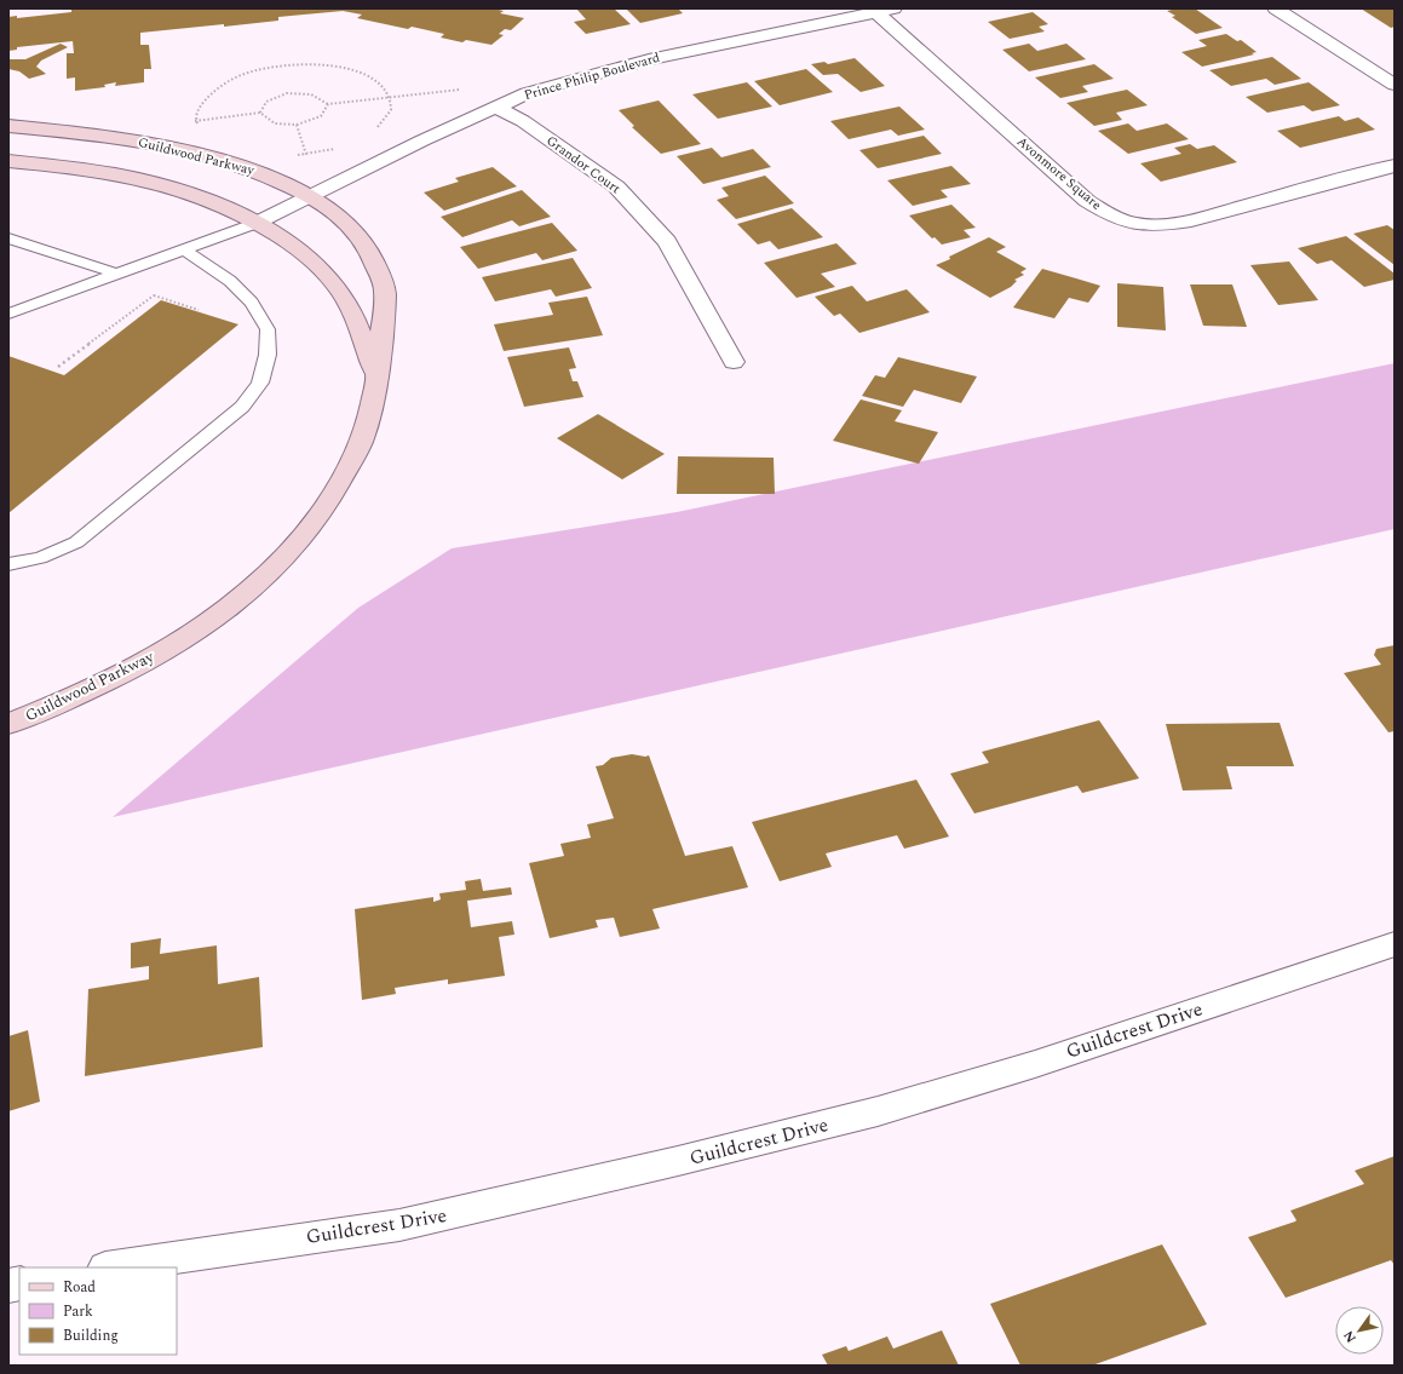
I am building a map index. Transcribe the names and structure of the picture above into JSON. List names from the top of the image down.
{
  "streets": {
    "street": [
      "Prince Philip Boulevard",
      "Guildwood Parkway",
      "Grandor Court",
      "Avonmore Square",
      "Guildcrest Drive"
    ]
  },
  "crossings": [
    ["Prince Philip Boulevard", "Guildwood Parkway"],
    ["Prince Philip Boulevard", "Grandor Court"],
    ["Prince Philip Boulevard", "Avonmore Square"]
  ],
  "legend": ["Road", "Park", "Building"],
  "north": "bottom left"
}
